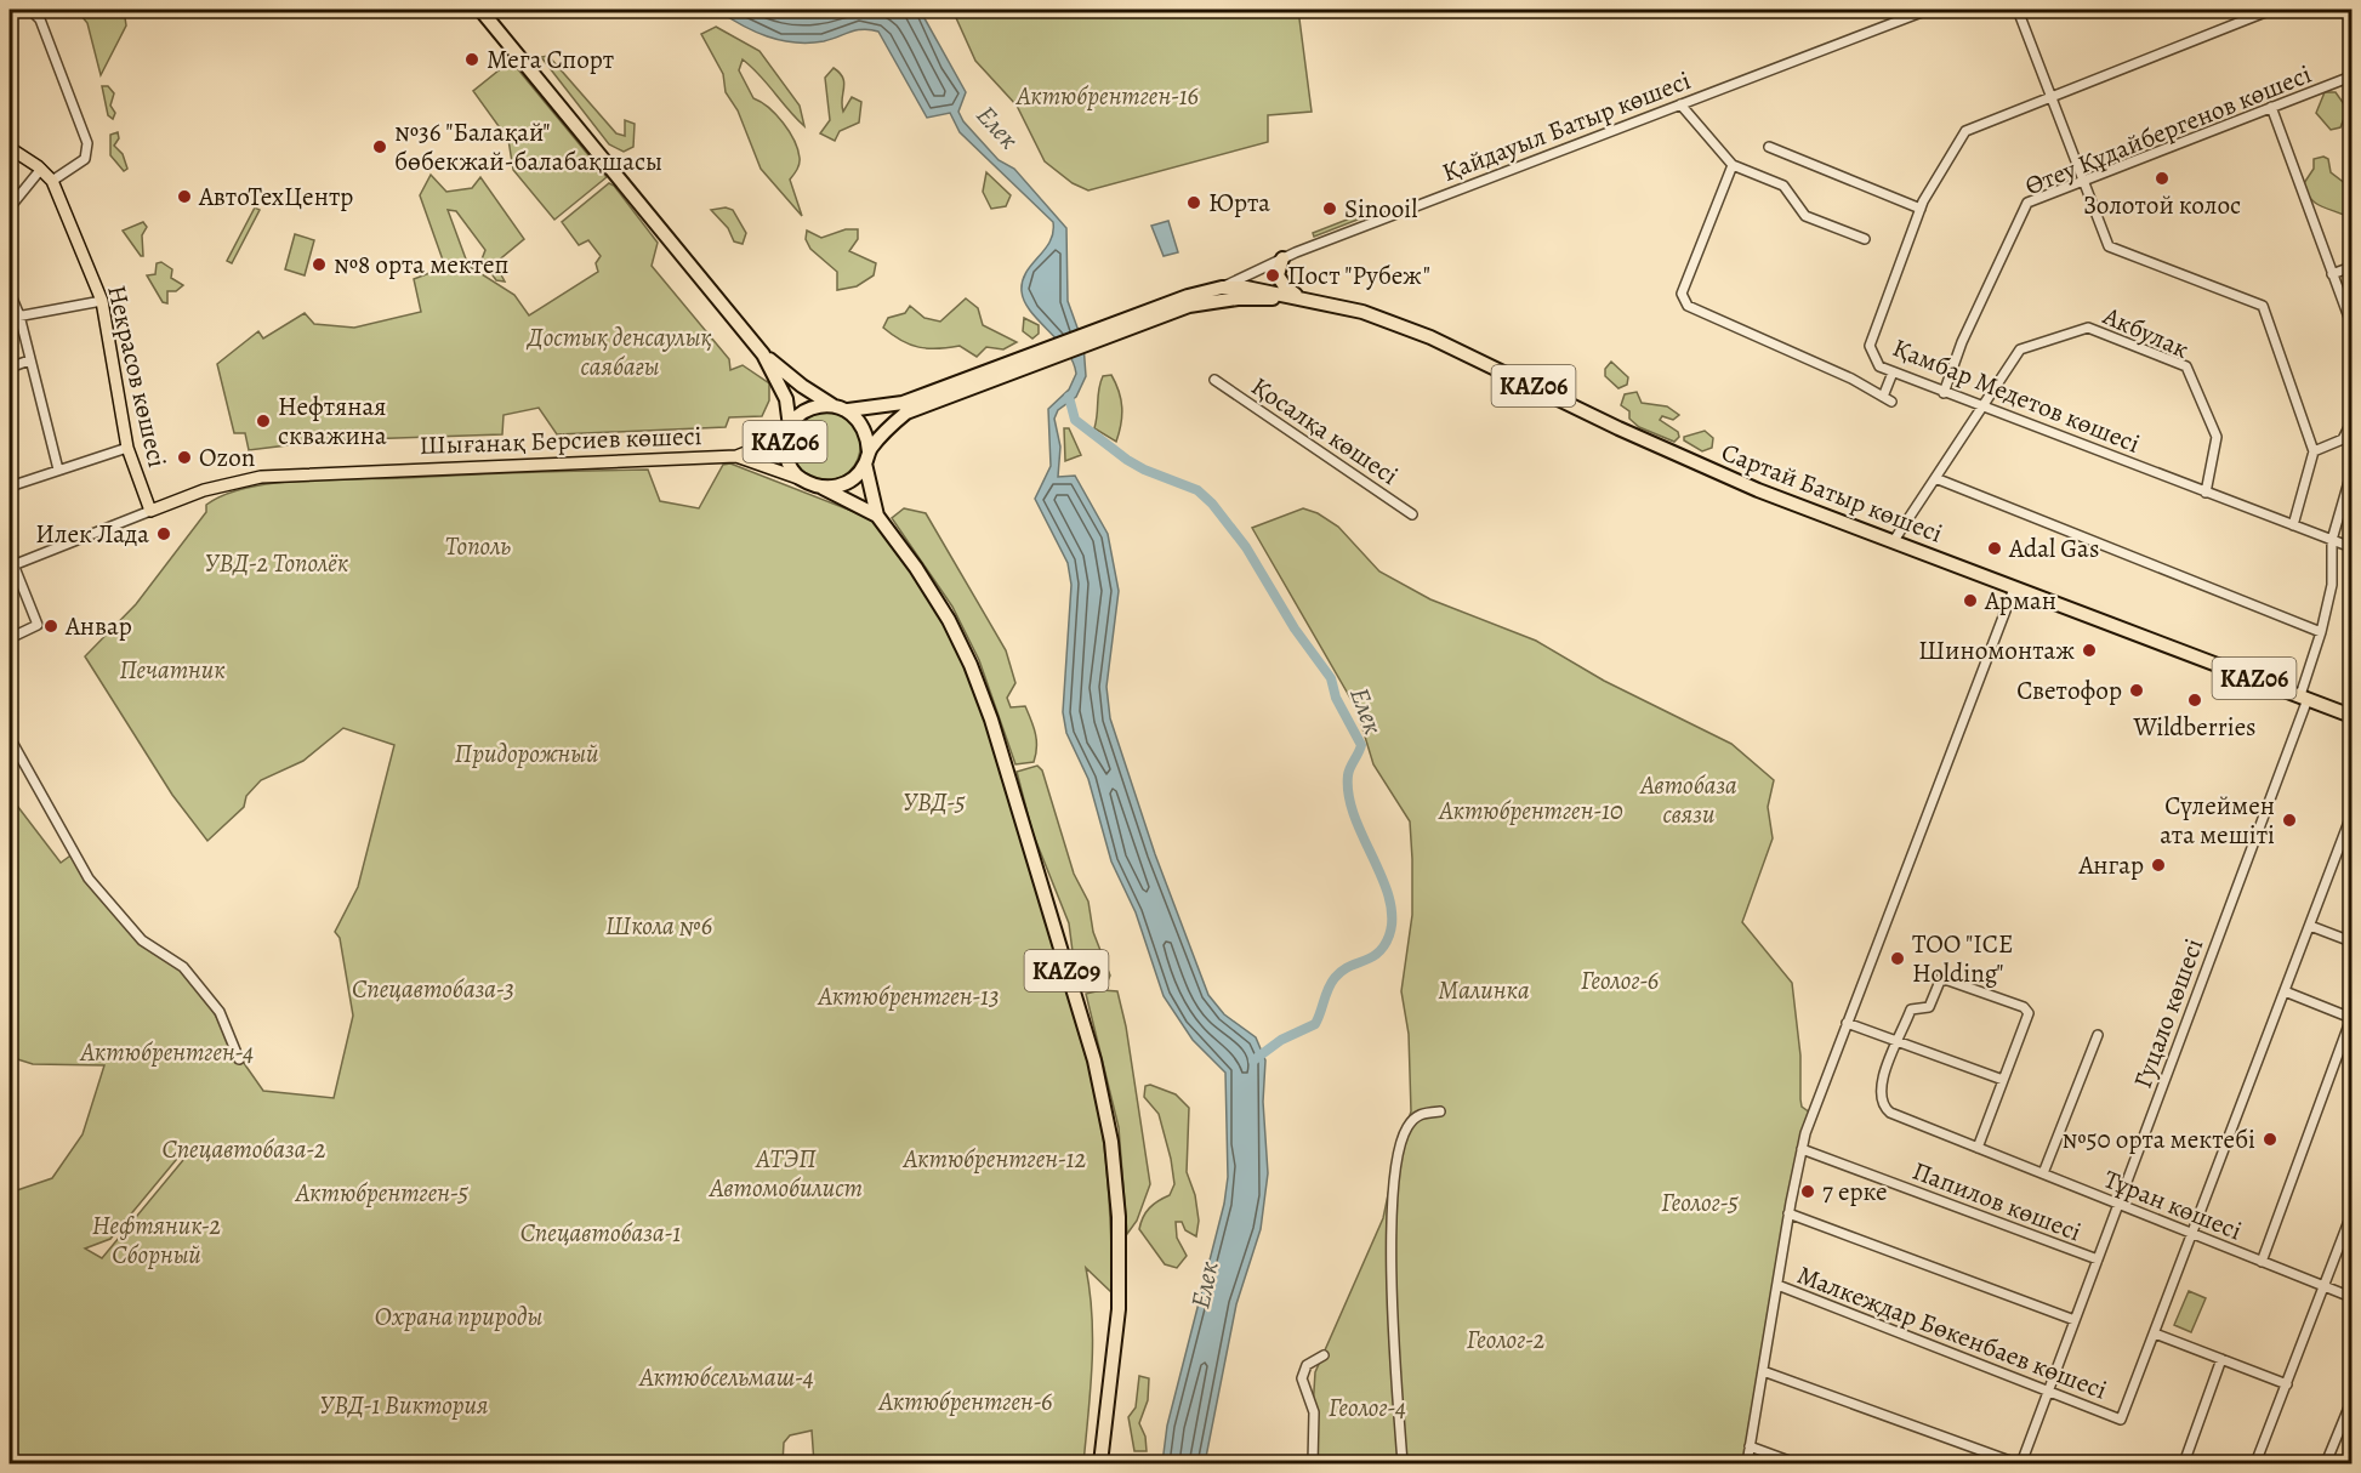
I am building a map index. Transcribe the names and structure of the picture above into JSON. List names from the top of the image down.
{
  "streets": {
    "highway": ["KАZ06", "Сартай Батыр көшесі", "KAZ09"],
    "main road": ["Некрасов көшесі", "Шығанақ Берсиев көшесі"],
    "street": [
      "Қайдауыл Батыр көшесі",
      "Өтеу Құдайбергенов көшесі",
      "Акбулак",
      "Қамбар Медетов көшесі",
      "Қосалқа көшесі",
      "Гуцало көшесі",
      "Папилов көшесі",
      "Тұран көшесі",
      "Малкеждар Бөкенбаев көшесі"
    ]
  },
  "crossings": [
    ["Қайдауыл Батыр көшесі", "KАZ06"],
    ["Өтеу Құдайбергенов көшесі", "Қамбар Медетов көшесі"],
    ["Акбулак", "Қамбар Медетов көшесі"],
    ["Акбулак", "Сартай Батыр көшесі"],
    ["Некрасов көшесі", "Шығанақ Берсиев көшесі"],
    ["KАZ06", "Сартай Батыр көшесі"],
    ["KАZ06", "KAZ09"],
    ["Қамбар Медетов көшесі", "Гуцало көшесі"],
    ["Сартай Батыр көшесі", "Гуцало көшесі"],
    ["Гуцало көшесі", "Папилов көшесі"],
    ["Гуцало көшесі", "Тұран көшесі"],
    ["Гуцало көшесі", "Малкеждар Бөкенбаев көшесі"],
    ["Тұран көшесі", "Малкеждар Бөкенбаев көшесі"]
  ],
  "water": ["Елек"],
  "parks": [
    "Актюбрентген-16",
    "Достық денсаулық саябағы",
    "Тополь",
    "УВД-2 Тополёк",
    "Печатник",
    "Придорожный",
    "Автобаза связи",
    "УВД-5",
    "Актюбрентген-10",
    "Школа №6",
    "Геолог-6",
    "Спецавтобаза-3",
    "Малинка",
    "Актюбрентген-13",
    "Актюбрентген-4",
    "Спецавтобаза-2",
    "АТЭП Автомобилист",
    "Актюбрентген-12",
    "Актюбрентген-5",
    "Геолог-5",
    "Нефтяник-2 Сборный",
    "Спецавтобаза-1",
    "Охрана природы",
    "Геолог-2",
    "Актюбсельмаш-4",
    "Актюбрентген-6",
    "УВД-1 Виктория",
    "Геолог-4"
  ],
  "places": [
    "Мега Спорт",
    "№36 \"Балақай\" бөбекжай-балабақшасы",
    "Золотой колос",
    "АвтоТехЦентр",
    "Юрта",
    "Sinooil",
    "№8 орта мектеп",
    "Пост \"Рубеж\"",
    "Нефтяная скважина",
    "Ozon",
    "Илек Лада",
    "Adal Gas",
    "Арман",
    "Анвар",
    "Шиномонтаж",
    "Светофор",
    "Wildberries",
    "Сүлеймен ата мешіті",
    "Ангар",
    "ТОО \"ICE Holding\"",
    "№50 орта мектебі",
    "7 ерке"
  ]
}
